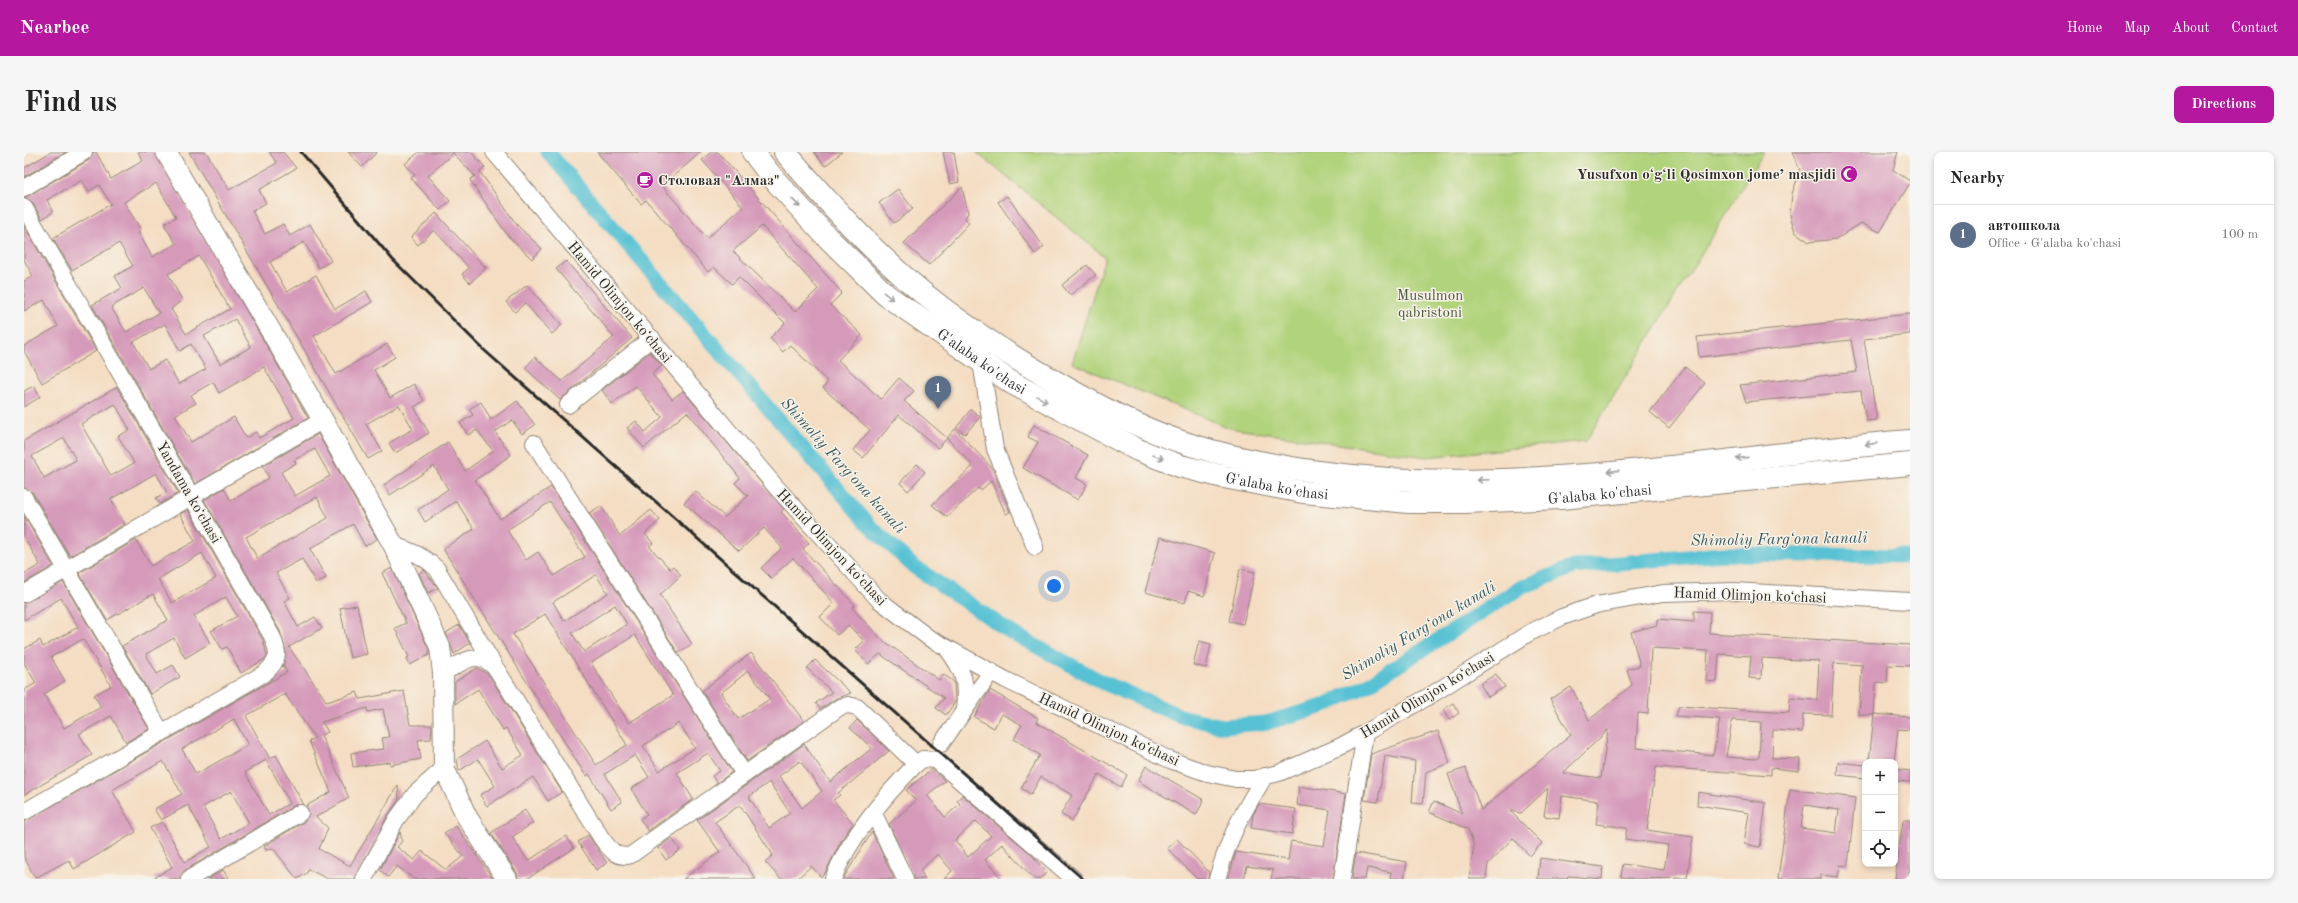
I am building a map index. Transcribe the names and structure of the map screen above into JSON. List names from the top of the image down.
{
  "streets": {
    "main road": ["G'alaba ko'chasi"],
    "street": ["Hamid Olimjon koʻchasi", "Yandama koʻchasi"]
  },
  "water": ["Shimoliy Fargʻona kanali"],
  "parks": ["Musulmon qabristoni"],
  "places": {
    "mosque": ["Yusufxon oʻgʻli Qosimxon jome’ masjidi"],
    "cafe": ["Столовая \"Алмаз\""]
  },
  "page": {
    "header": "Nearbee",
    "nav": [
      "Home",
      "Map",
      "About",
      "Contact"
    ],
    "buttons": "Directions",
    "title": "Find us",
    "heading": "Nearby",
    "list": [
      {
        "mark": "1",
        "name": "автошкола",
        "note": "Office · G'alaba ko'chasi",
        "value": "100 m"
      }
    ],
    "pins": "1",
    "map_buttons": ["+", "−"]
  }
}
